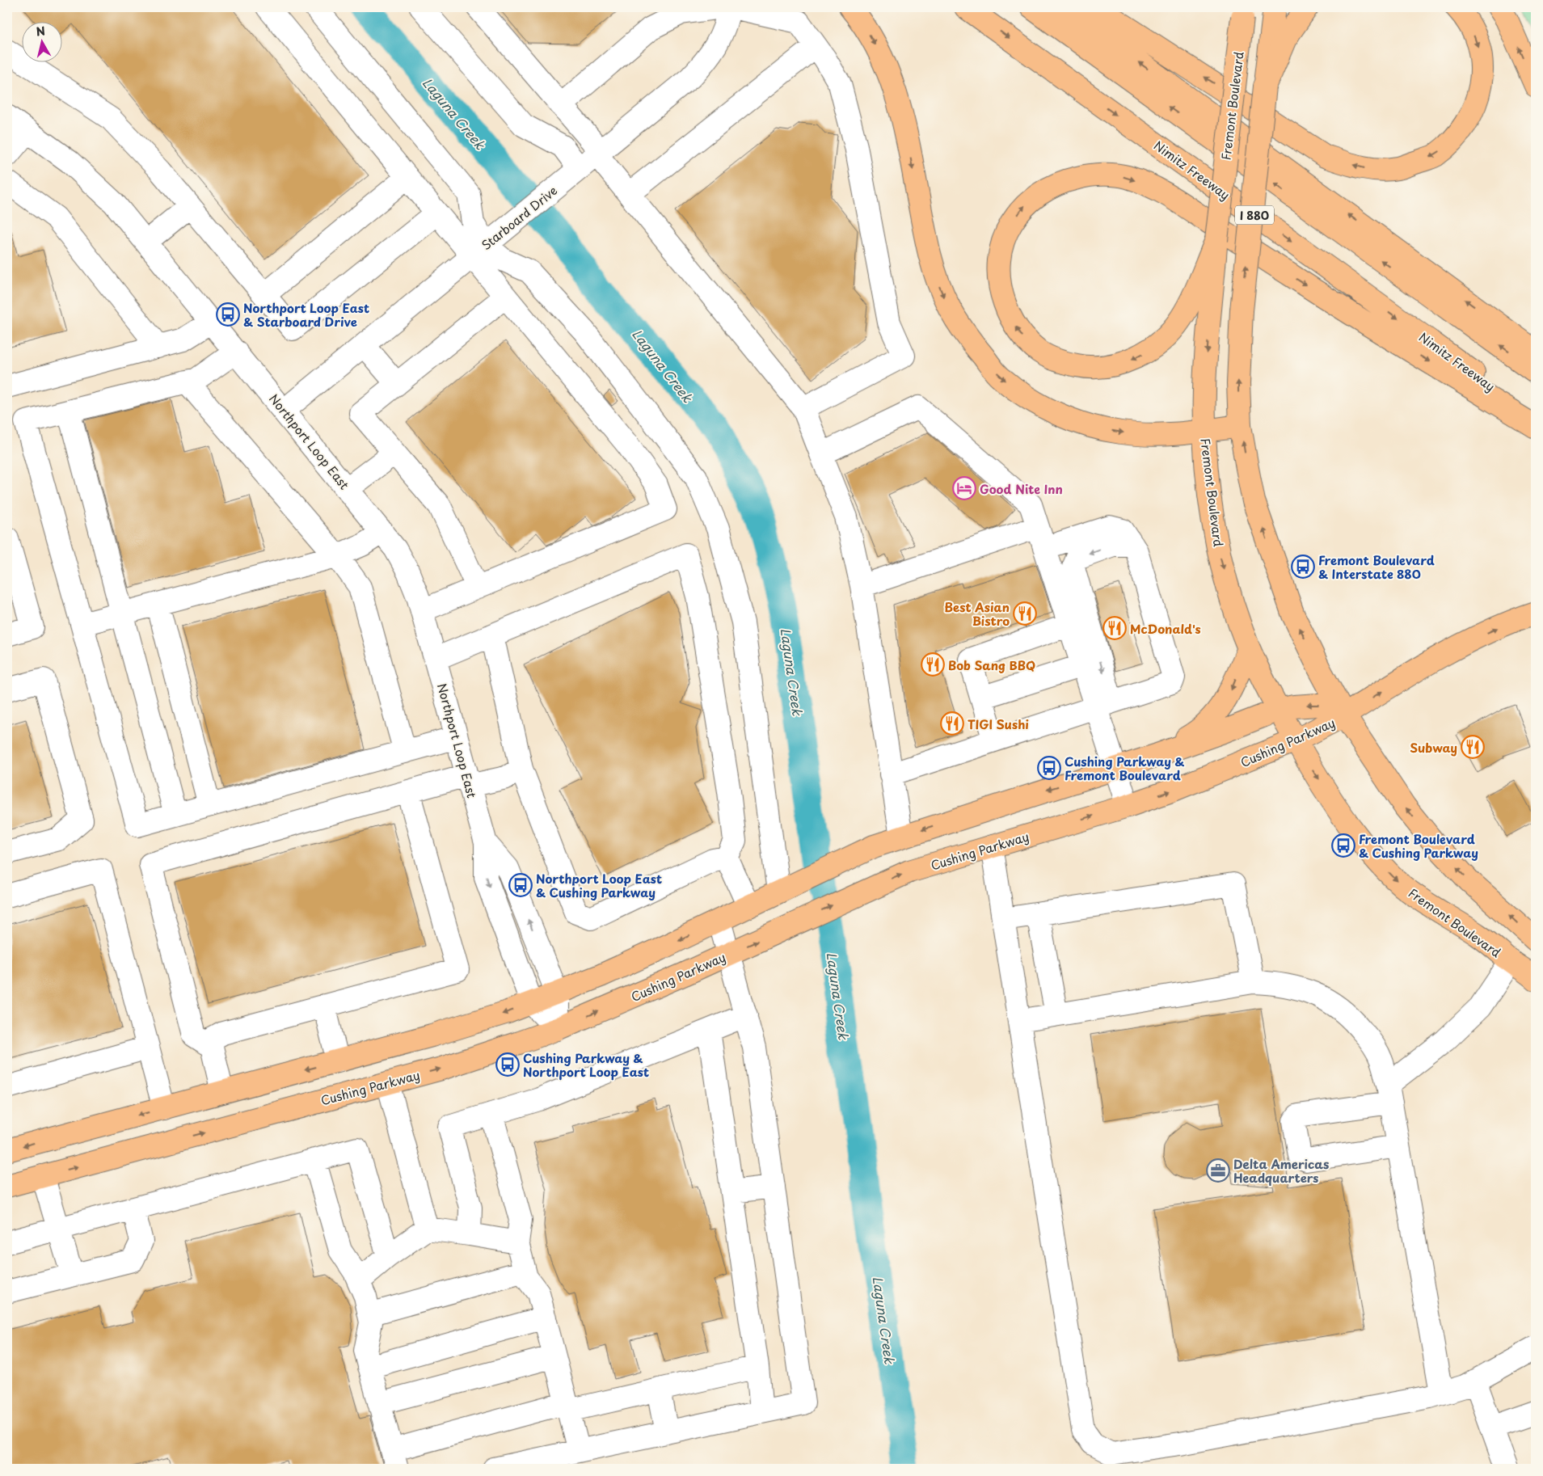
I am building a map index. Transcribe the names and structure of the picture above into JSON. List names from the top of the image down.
{
  "streets": {
    "main road": [
      "Fremont Boulevard",
      "Nimitz Freeway",
      "I 880",
      "Cushing Parkway"
    ],
    "street": ["Starboard Drive", "Northport Loop East"]
  },
  "crossings": [
    ["Fremont Boulevard", "Cushing Parkway"],
    ["Starboard Drive", "Northport Loop East"],
    ["Northport Loop East", "Cushing Parkway"]
  ],
  "water": ["Laguna Creek"],
  "places": {
    "bus stop": [
      "Northport Loop East & Starboard Drive",
      "Fremont Boulevard & Interstate 880",
      "Cushing Parkway & Fremont Boulevard",
      "Fremont Boulevard & Cushing Parkway",
      "Northport Loop East & Cushing Parkway",
      "Cushing Parkway & Northport Loop East"
    ],
    "hotel": ["Good Nite Inn"],
    "restaurant": [
      "Best Asian Bistro",
      "McDonald's",
      "Bob Sang BBQ",
      "TIGI Sushi",
      "Subway"
    ],
    "office": ["Delta Americas Headquarters"]
  },
  "north": "top"
}
